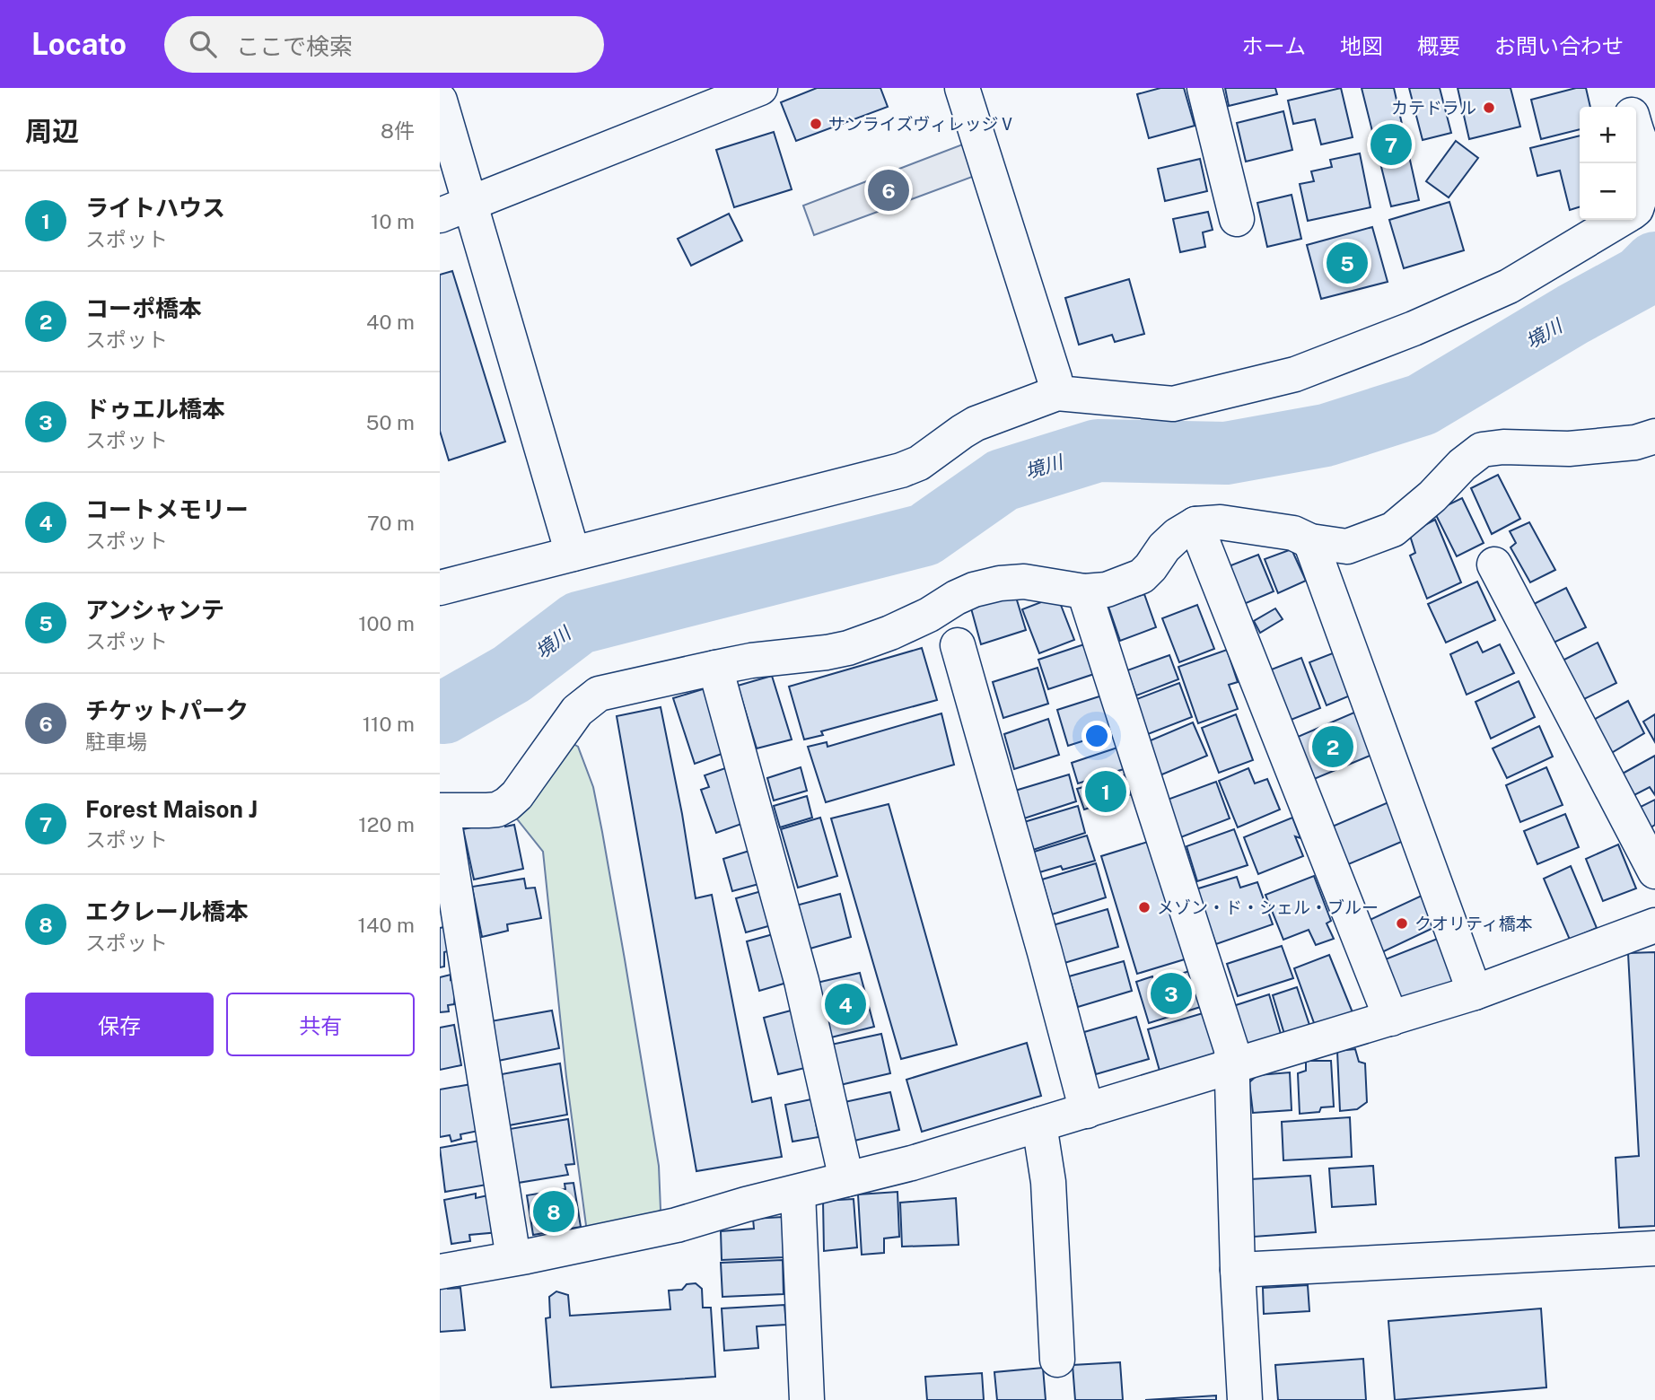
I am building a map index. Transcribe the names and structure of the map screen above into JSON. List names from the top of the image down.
{
  "water": ["境川"],
  "places": [
    "カテドラル",
    "サンライズヴィレッジⅤ",
    "メゾン・ド・シェル・ブルー",
    "クオリティ橋本"
  ],
  "page": {
    "header": "Locato",
    "search": "ここで検索",
    "nav": [
      "ホーム",
      "地図",
      "概要",
      "お問い合わせ"
    ],
    "heading": ["周辺", "8件"],
    "map_buttons": ["+", "−"],
    "pins": [
      "7",
      "6",
      "5",
      "2",
      "1",
      "3",
      "4",
      "8"
    ],
    "list": [
      {
        "mark": "1",
        "name": "ライトハウス",
        "note": "スポット",
        "value": "10 m"
      },
      {
        "mark": "2",
        "name": "コーポ橋本",
        "note": "スポット",
        "value": "40 m"
      },
      {
        "mark": "3",
        "name": "ドゥエル橋本",
        "note": "スポット",
        "value": "50 m"
      },
      {
        "mark": "4",
        "name": "コートメモリー",
        "note": "スポット",
        "value": "70 m"
      },
      {
        "mark": "5",
        "name": "アンシャンテ",
        "note": "スポット",
        "value": "100 m"
      },
      {
        "mark": "6",
        "name": "チケットパーク",
        "note": "駐車場",
        "value": "110 m"
      },
      {
        "mark": "7",
        "name": "Forest Maison J",
        "note": "スポット",
        "value": "120 m"
      },
      {
        "mark": "8",
        "name": "エクレール橋本",
        "note": "スポット",
        "value": "140 m"
      }
    ],
    "buttons": ["保存", "共有"]
  }
}
